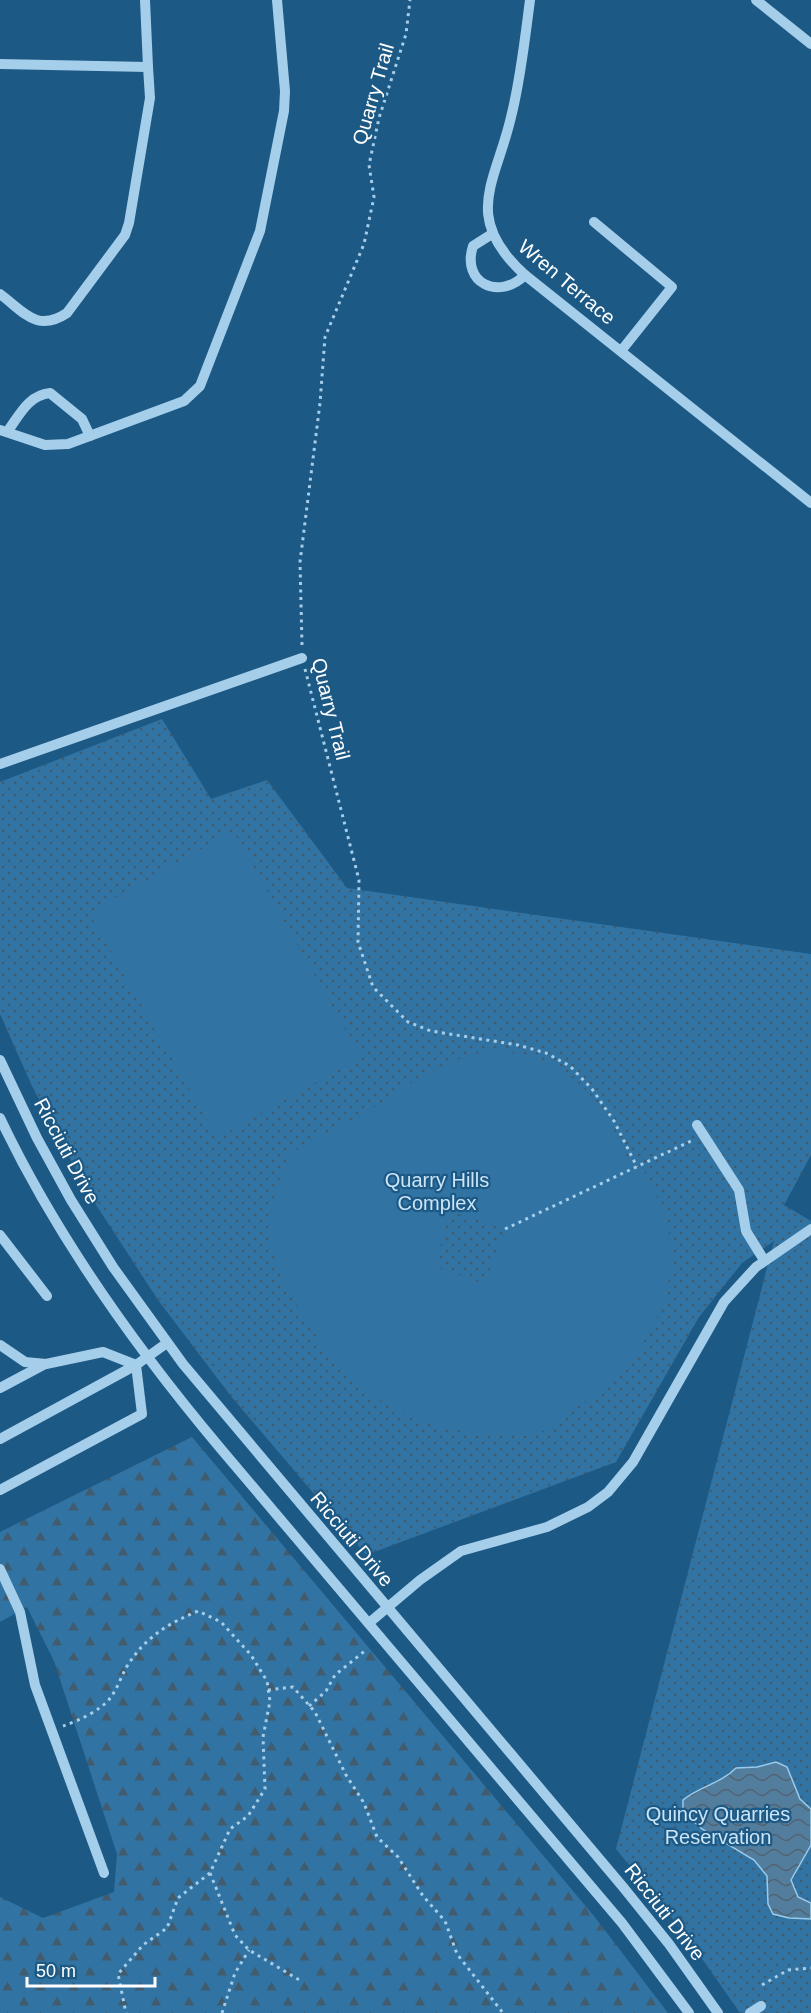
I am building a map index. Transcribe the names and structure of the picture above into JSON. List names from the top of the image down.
{
  "streets": {
    "street": ["Wren Terrace", "Ricciuti Drive"],
    "path": ["Quarry Trail"]
  },
  "parks": ["Quarry Hills Complex", "Quincy Quarries Reservation"],
  "scale_bar": "50 m"
}
